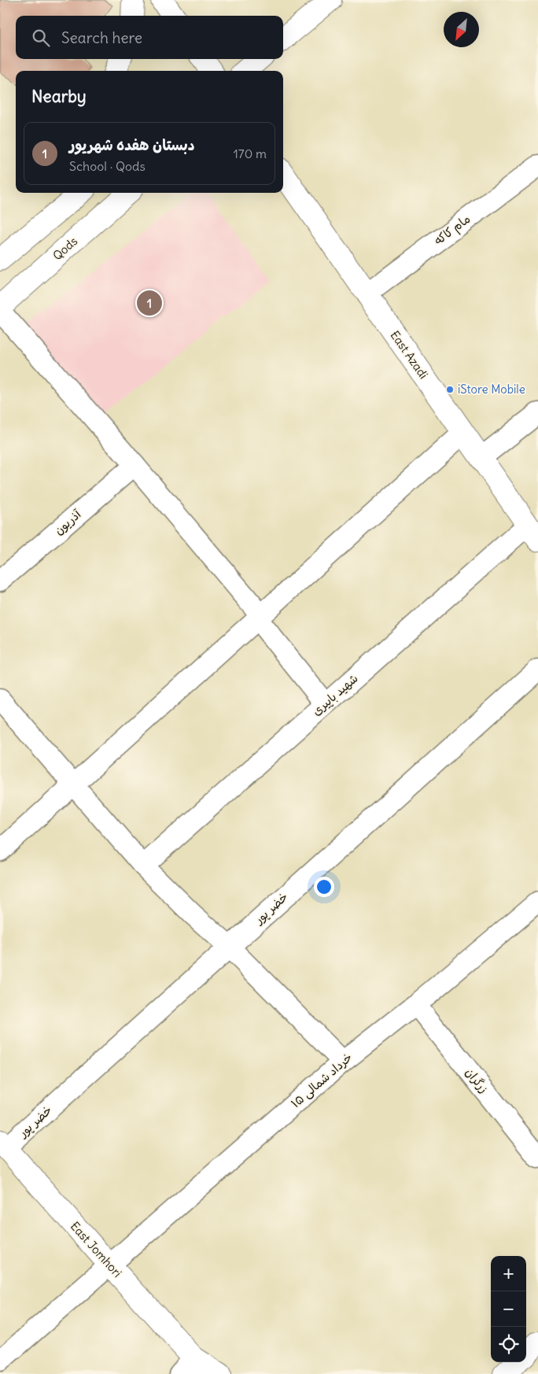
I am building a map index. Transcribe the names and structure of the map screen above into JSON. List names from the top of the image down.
{
  "streets": {
    "street": [
      "مام کاکه",
      "Qods",
      "East Azadi",
      "آذریون",
      "شهید باپیری",
      "خضر پور",
      "۱۵ خرداد شمالی",
      "زرگران",
      "East Jomhori"
    ]
  },
  "crossings": [
    ["مام کاکه", "East Azadi"],
    ["East Azadi", "شهید باپیری"],
    ["خضر پور", "East Jomhori"],
    ["۱۵ خرداد شمالی", "زرگران"],
    ["۱۵ خرداد شمالی", "East Jomhori"]
  ],
  "places": ["iStore Mobile"],
  "north": "bottom left",
  "page": {
    "search": "Search here",
    "heading": "Nearby",
    "list": [
      {
        "mark": "1",
        "name": "دبستان هفده شهریور",
        "note": "School · Qods",
        "value": "170 m"
      }
    ],
    "pins": "1",
    "map_buttons": ["+", "−"]
  }
}
